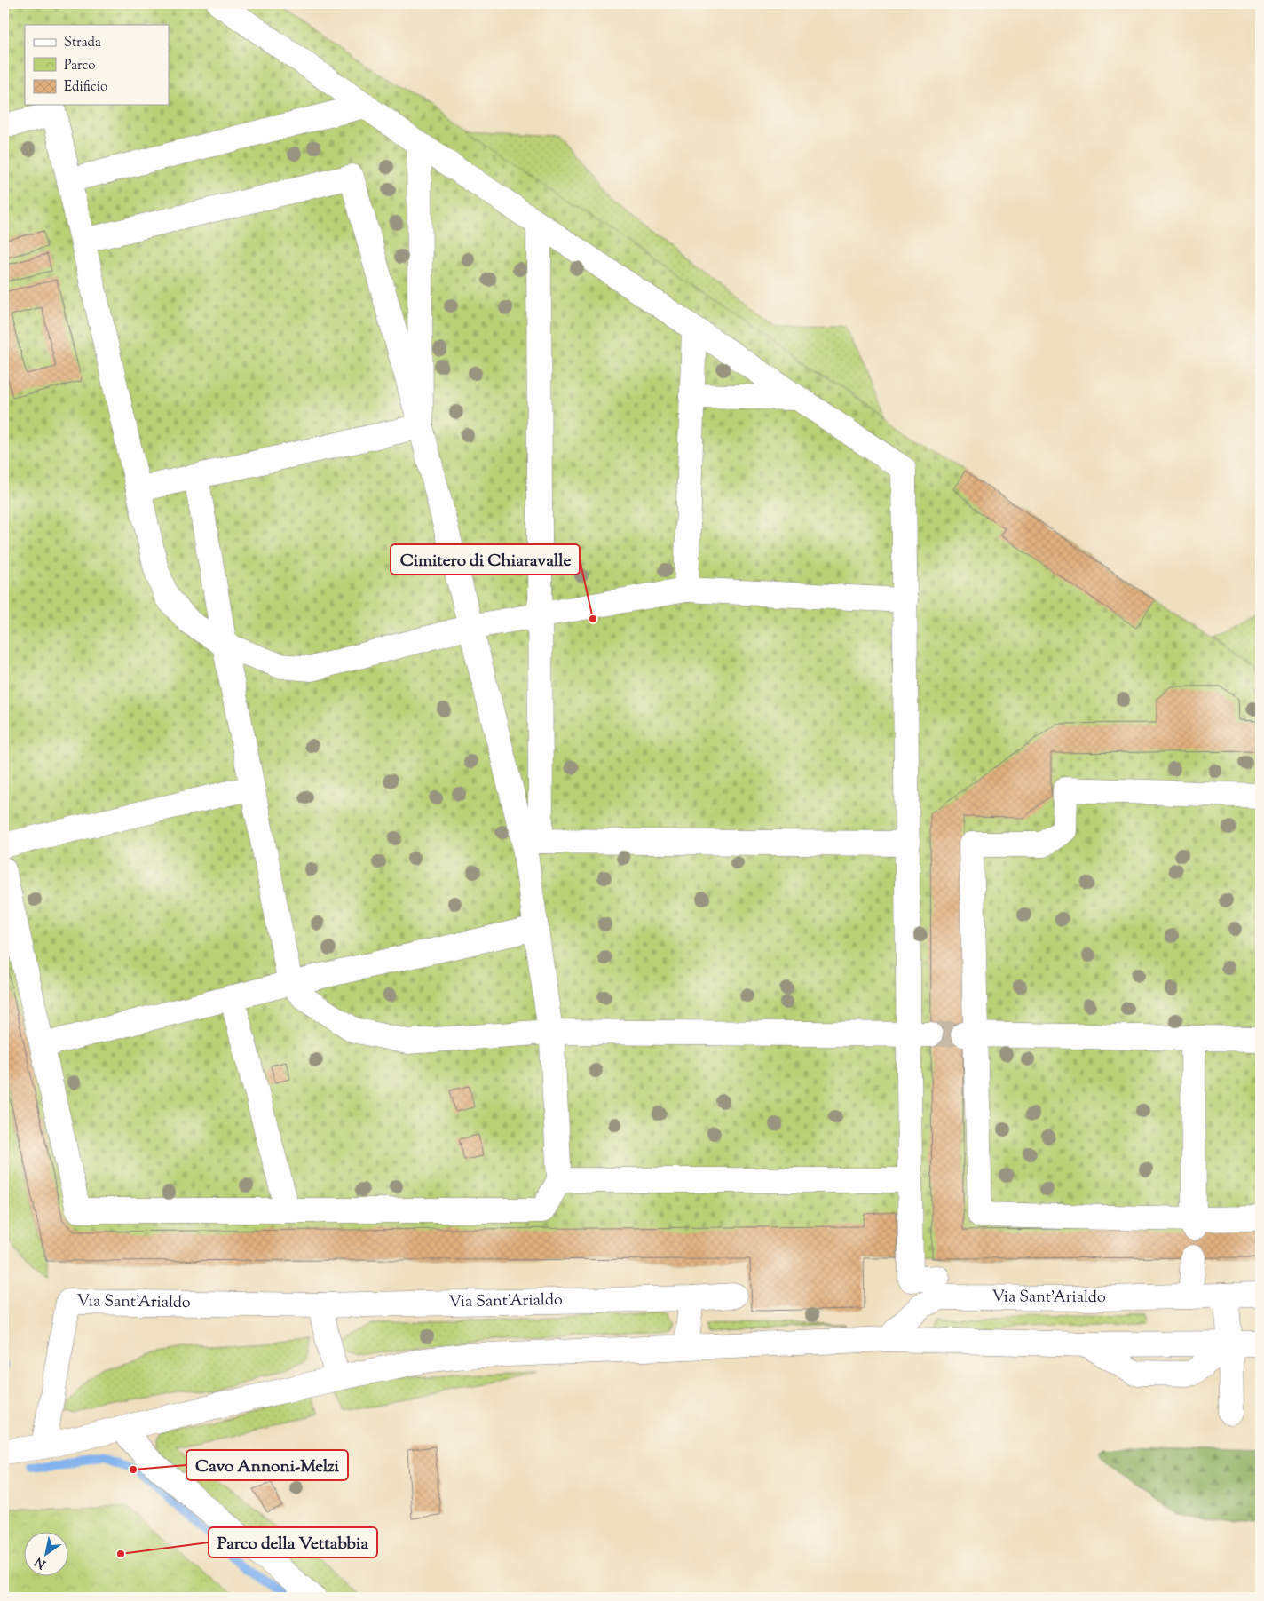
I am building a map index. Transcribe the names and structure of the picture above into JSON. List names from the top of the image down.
{
  "streets": {
    "street": ["Via Sant'Arialdo"]
  },
  "places": ["Cimitero di Chiaravalle", "Cavo Annoni-Melzi", "Parco della Vettabbia"],
  "legend": ["Strada", "Parco", "Edificio"],
  "north": "bottom left"
}
